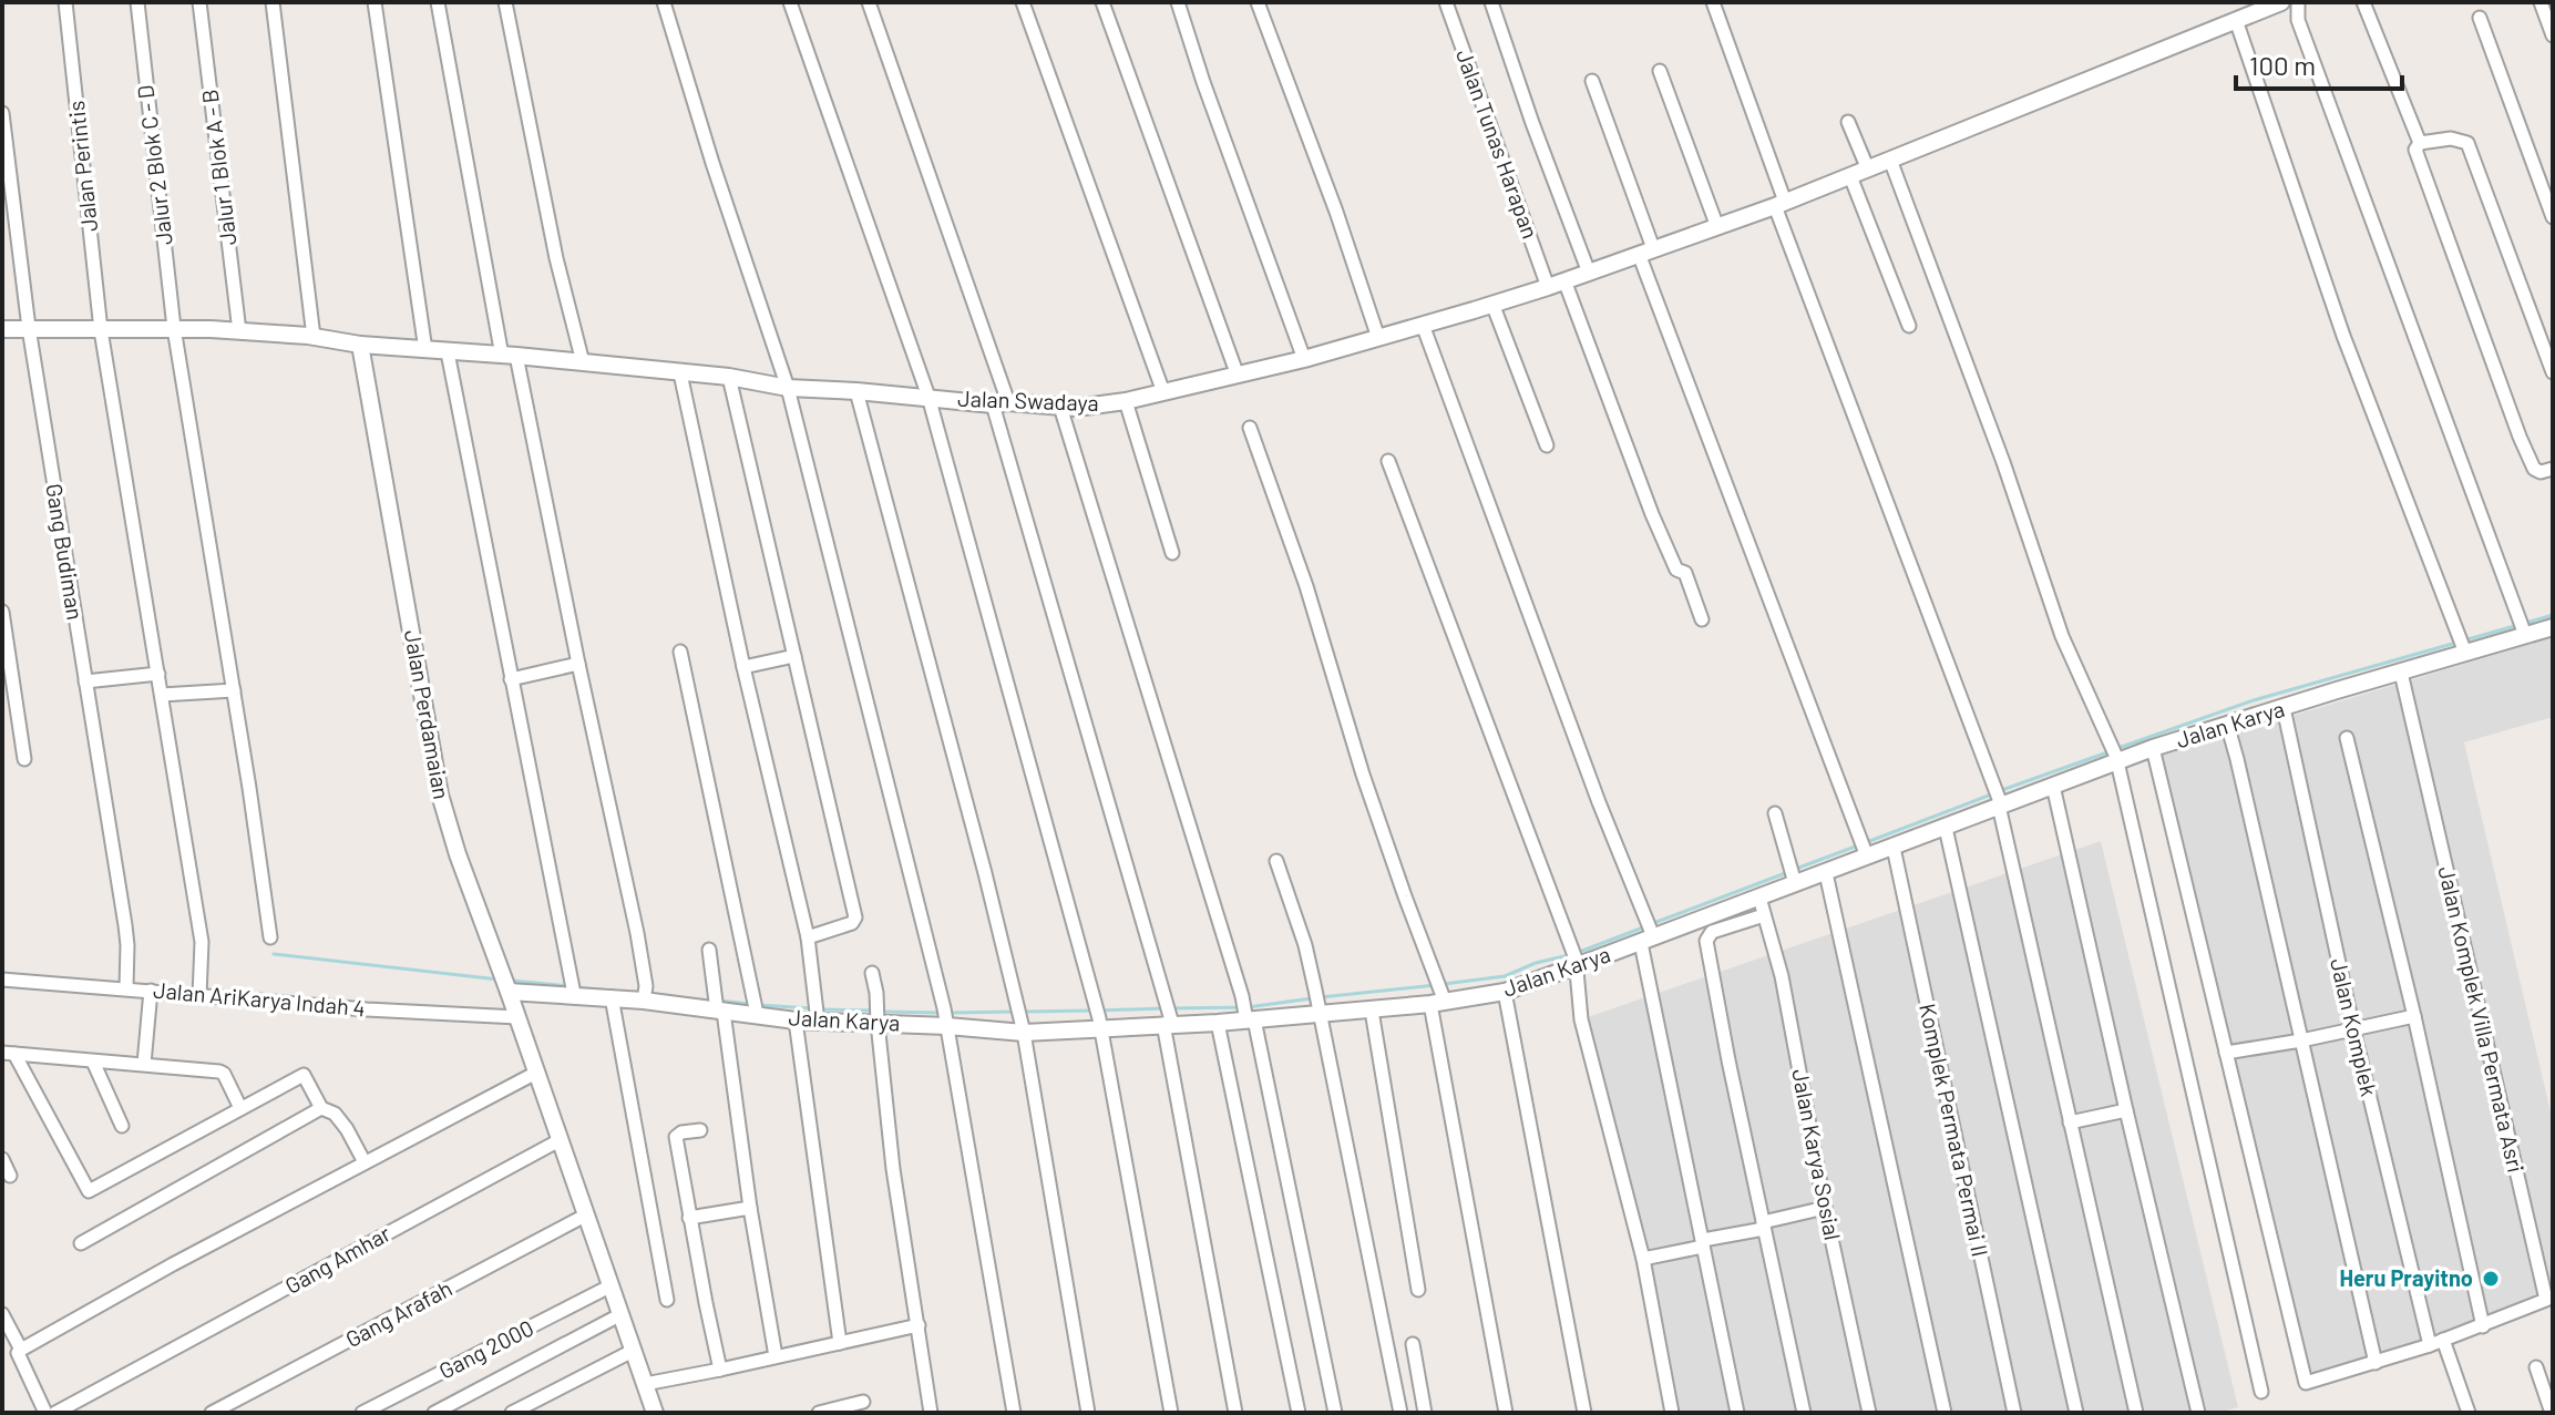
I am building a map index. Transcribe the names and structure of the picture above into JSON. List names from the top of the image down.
{
  "streets": {
    "street": [
      "Jalan Tunas Harapan",
      "Jalur 2 Blok C - D",
      "Jalan Perintis",
      "Jalur 1 Blok A - B",
      "Jalan Swadaya",
      "Gang Budiman",
      "Jalan Perdamaian",
      "Jalan Karya",
      "Jalan AriKarya Indah 4",
      "Jalan Komplek Villa Permata Asri",
      "Jalan Komplek",
      "Komplek Permata Permai II",
      "Jalan Karya Sosial",
      "Gang Amhar",
      "Gang Arafah",
      "Gang 2000"
    ]
  },
  "crossings": [
    ["Jalan Tunas Harapan", "Jalan Swadaya"],
    ["Jalan Perintis", "Jalan AriKarya Indah 4"],
    ["Jalan Swadaya", "Jalan Perdamaian"],
    ["Gang Budiman", "Jalan AriKarya Indah 4"],
    ["Jalan Perdamaian", "Jalan Karya"],
    ["Jalan Perdamaian", "Jalan AriKarya Indah 4"],
    ["Jalan Perdamaian", "Gang Amhar"],
    ["Jalan Perdamaian", "Gang Arafah"],
    ["Jalan Perdamaian", "Gang 2000"],
    ["Jalan Karya", "Jalan Komplek Villa Permata Asri"],
    ["Jalan Karya", "Jalan Komplek"],
    ["Jalan Karya", "Komplek Permata Permai II"],
    ["Jalan Karya", "Jalan Karya Sosial"],
    ["Jalan Komplek Villa Permata Asri", "Jalan Komplek"]
  ],
  "places": ["Heru Prayitno"],
  "scale_bar": "100 m"
}
